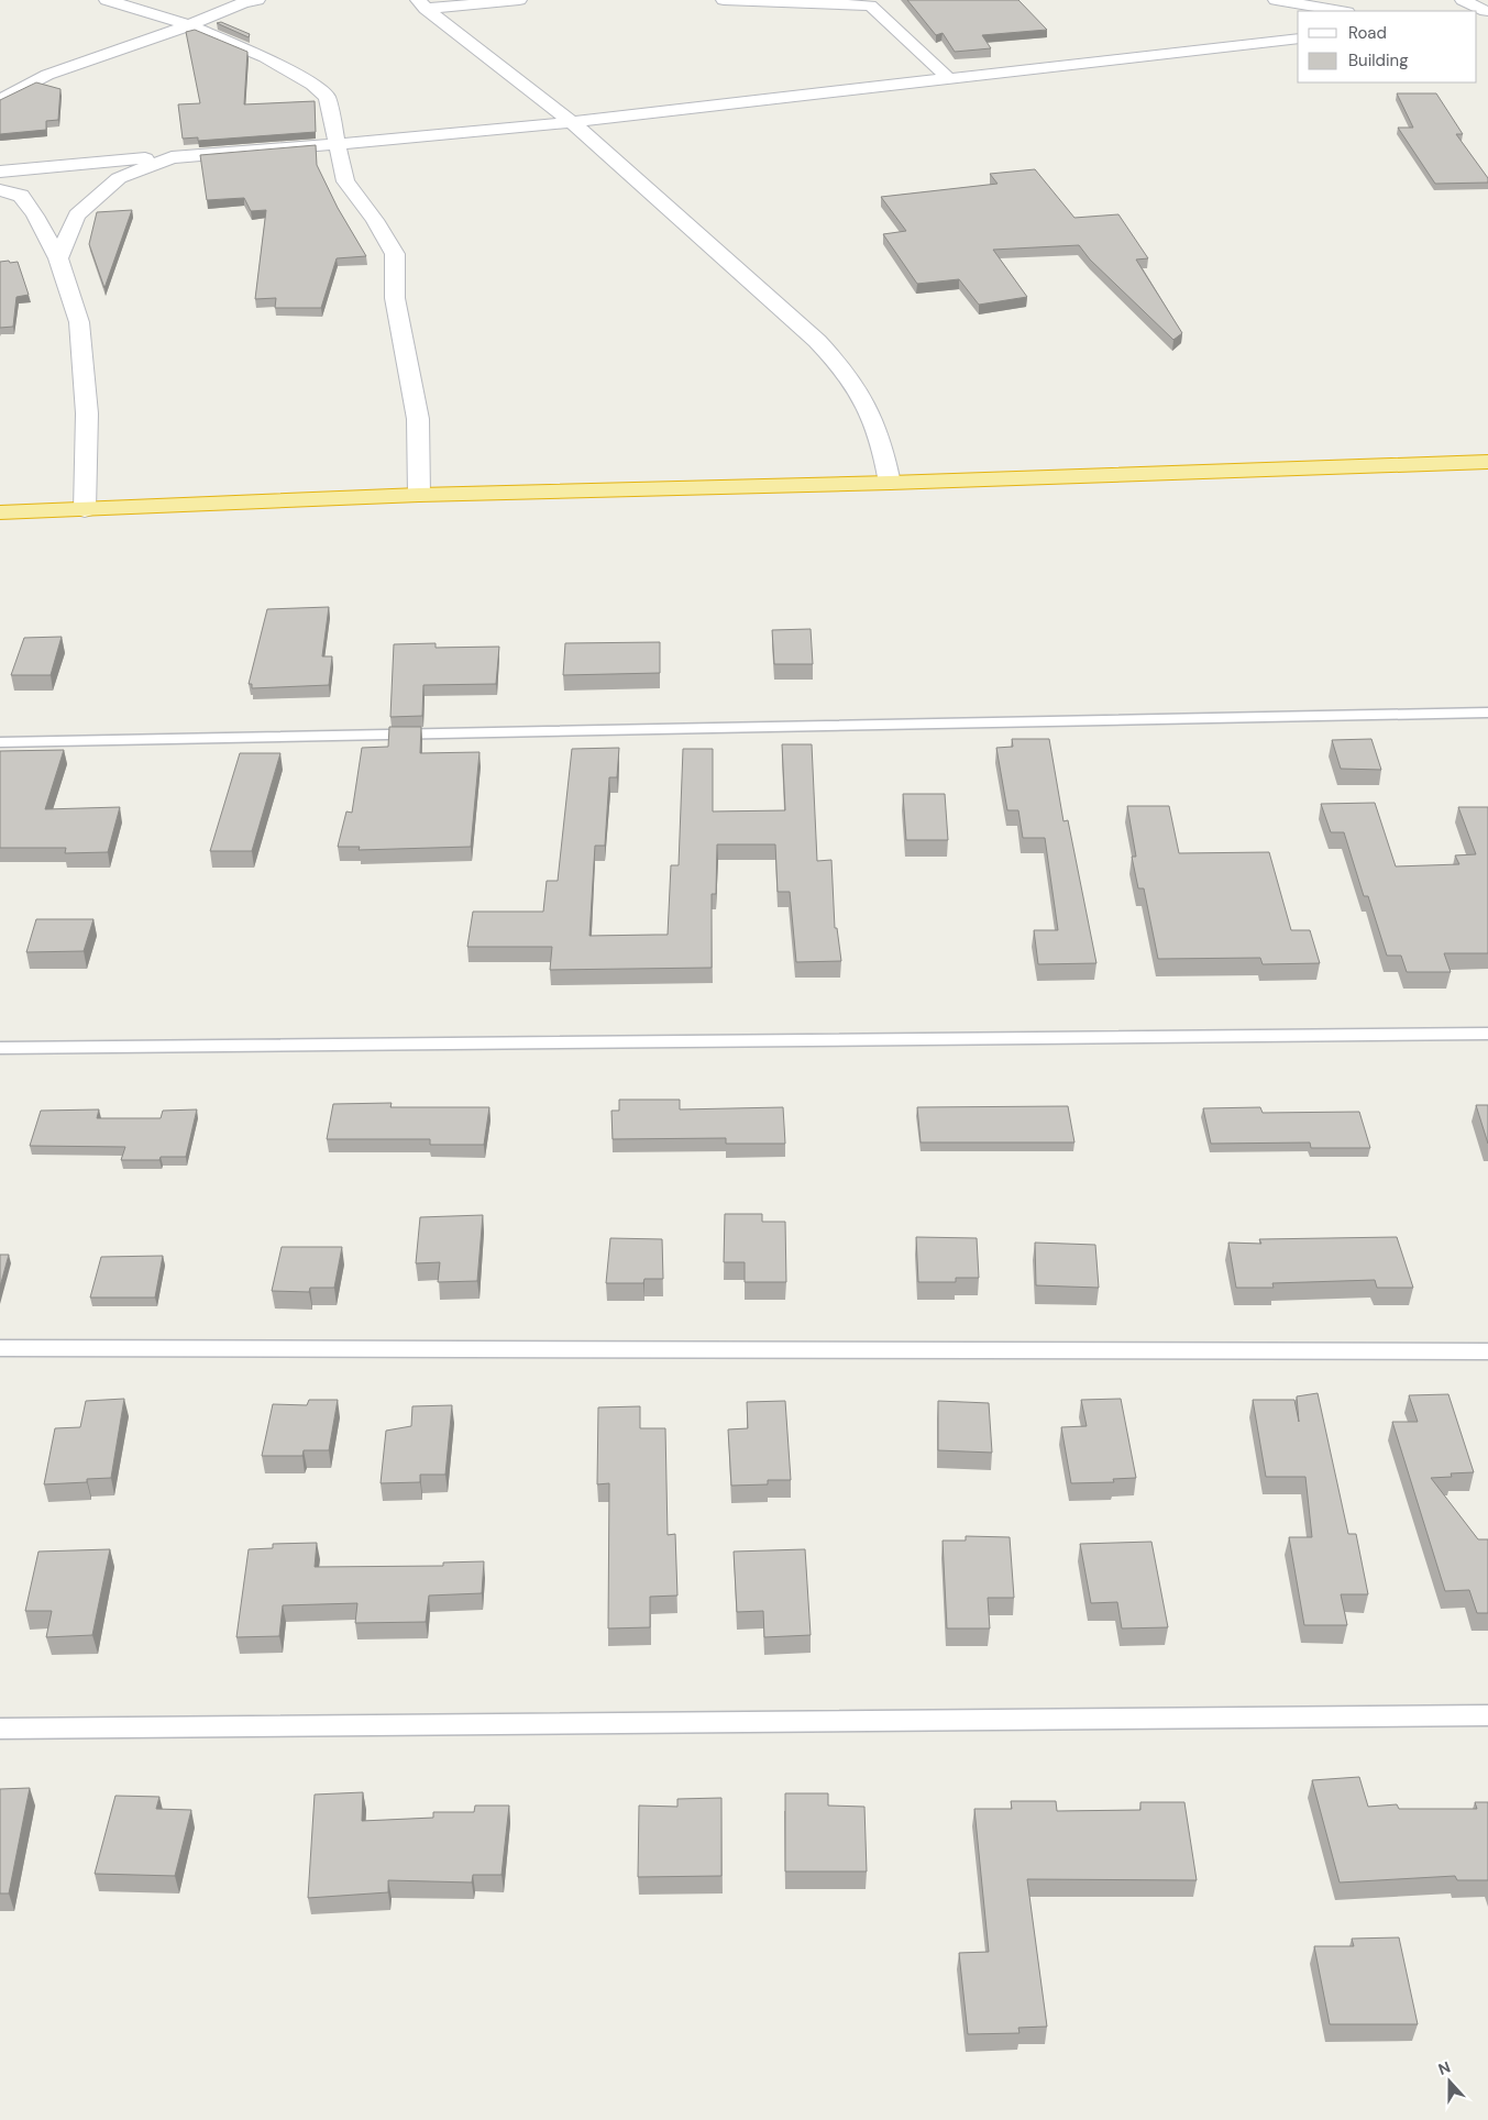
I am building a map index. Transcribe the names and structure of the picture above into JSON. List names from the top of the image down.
{
  "legend": ["Road", "Building"],
  "north": "top"
}
